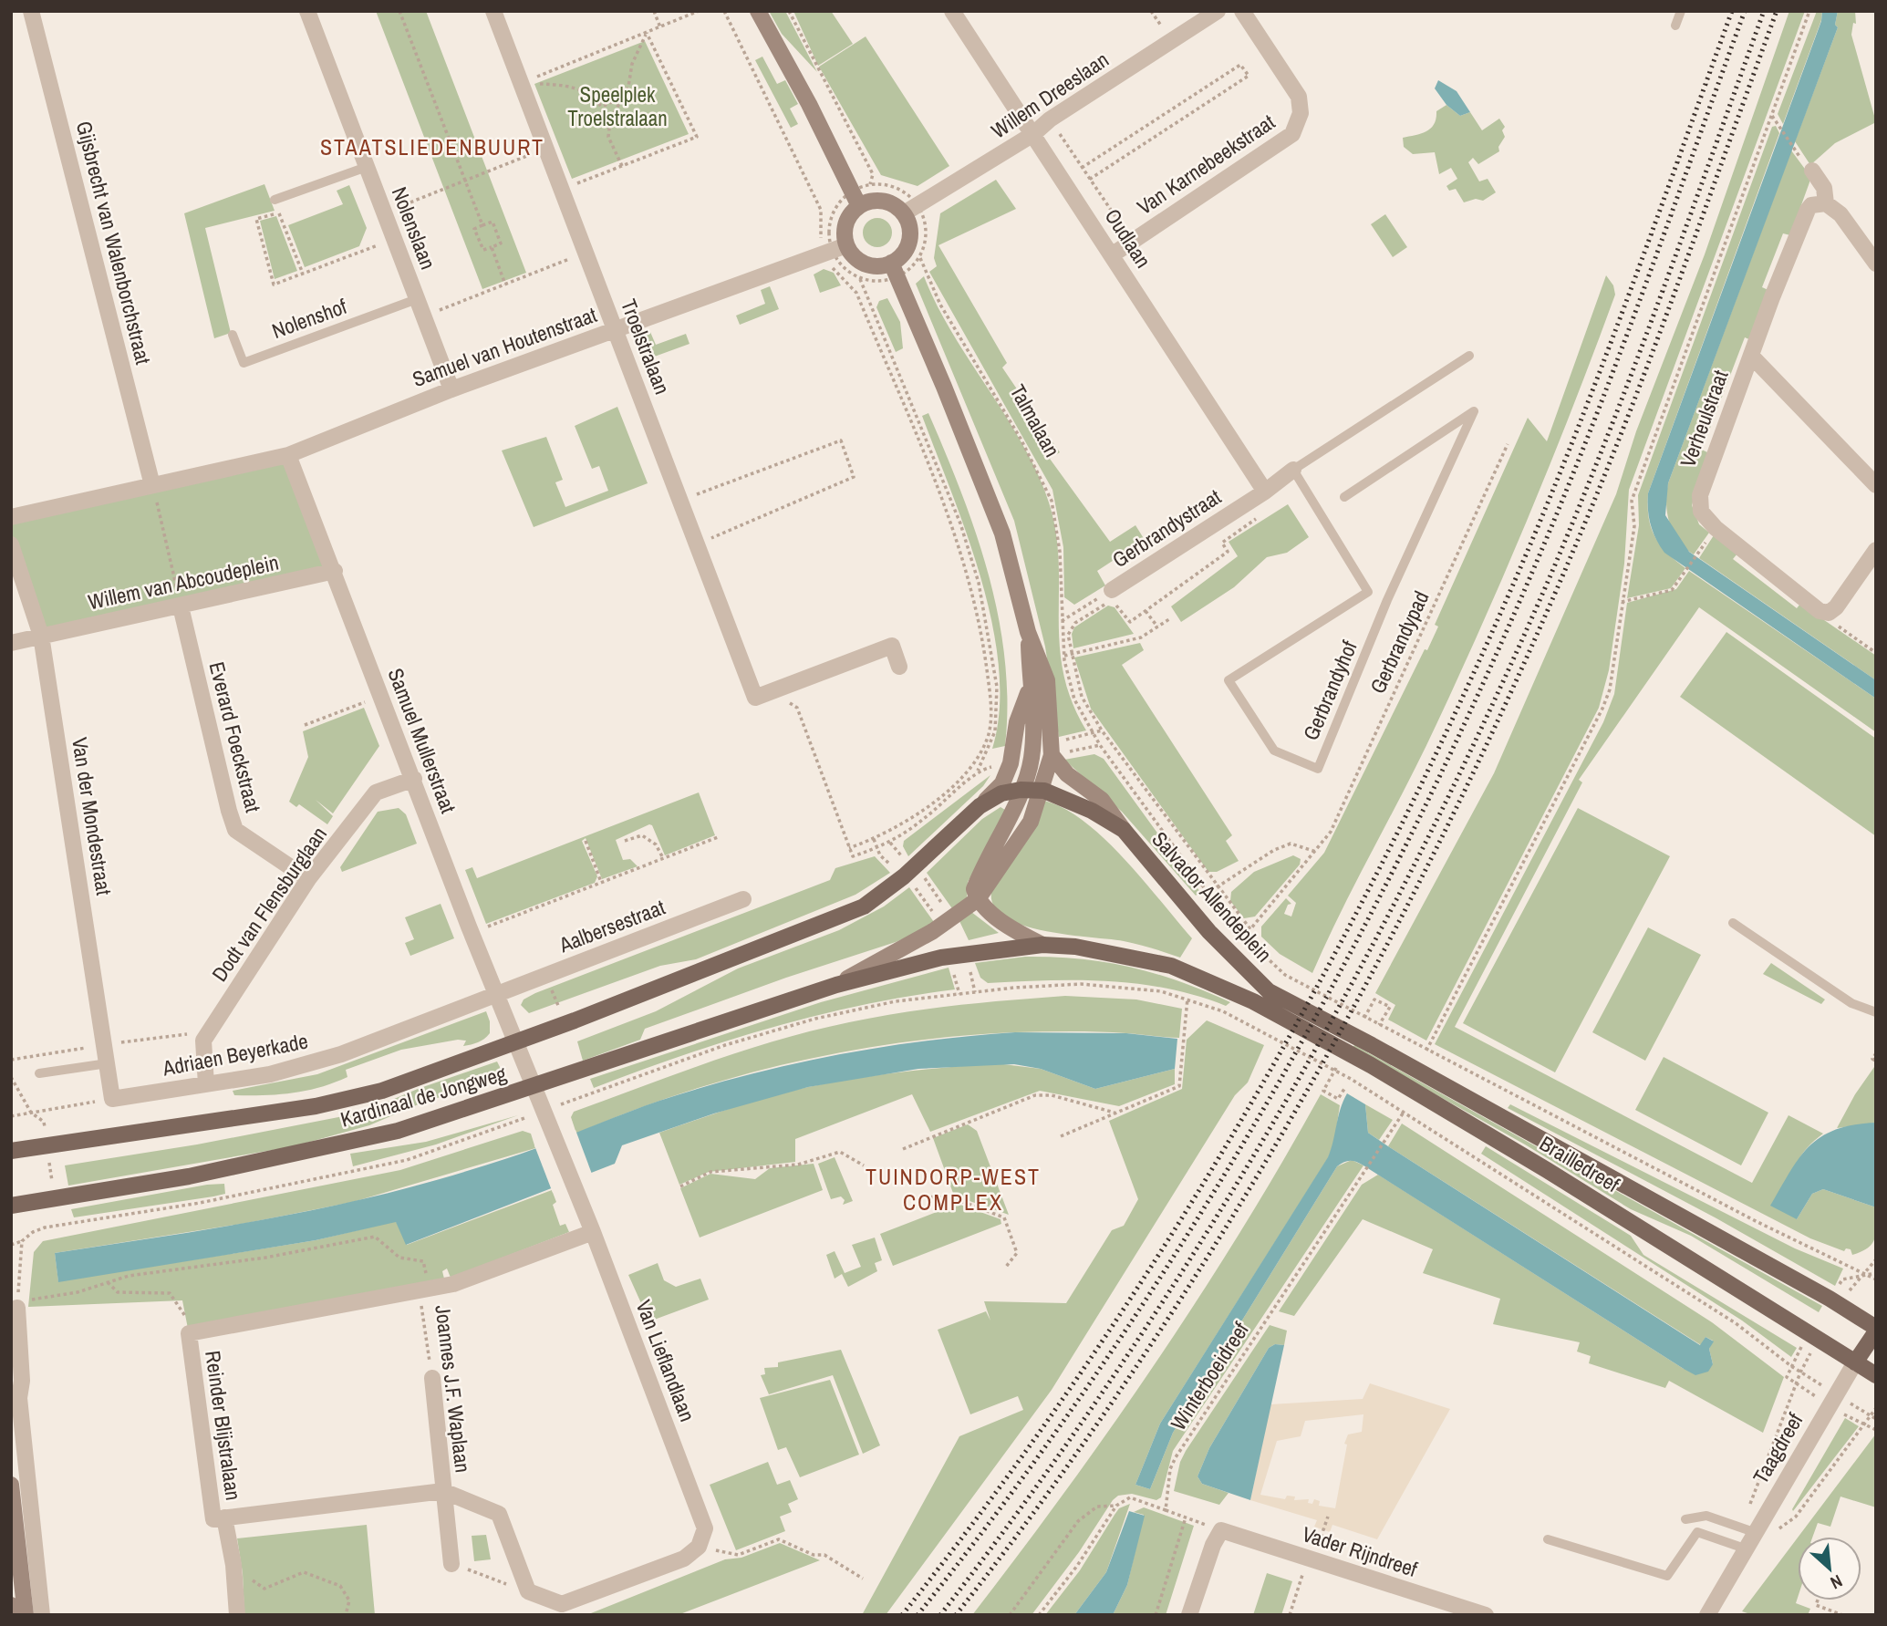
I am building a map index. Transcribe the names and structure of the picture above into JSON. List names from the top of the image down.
{
  "streets": {
    "main road": ["Salvador Allendeplein", "Kardinaal de Jongweg", "Brailledreef"],
    "street": [
      "Willem Dreeslaan",
      "Van Karnebeekstraat",
      "Nolenslaan",
      "Oudlaan",
      "Gijsbrecht van Walenborchstraat",
      "Samuel van Houtenstraat",
      "Troelstralaan",
      "Verheulstraat",
      "Gerbrandystraat",
      "Willem van Abcoudeplein",
      "Everard Foeckstraat",
      "Samuel Mullerstraat",
      "Van der Mondestraat",
      "Dodt van Flensburglaan",
      "Aalbersestraat",
      "Adriaen Beyerkade",
      "Van Lieflandlaan",
      "Joannes J.F. Waplaan",
      "Reinder Blijstralaan",
      "Taagdreef",
      "Vader Rijndreef"
    ],
    "lane": ["Nolenshof", "Gerbrandyhof"],
    "path": ["Talmalaan", "Gerbrandypad", "Winterboeidreef"]
  },
  "crossings": [
    ["Willem Dreeslaan", "Oudlaan"],
    ["Van Karnebeekstraat", "Oudlaan"],
    ["Nolenslaan", "Nolenshof"],
    ["Nolenslaan", "Samuel van Houtenstraat"],
    ["Oudlaan", "Gerbrandystraat"],
    ["Samuel van Houtenstraat", "Troelstralaan"],
    ["Samuel van Houtenstraat", "Samuel Mullerstraat"],
    ["Talmalaan", "Gerbrandystraat"],
    ["Willem van Abcoudeplein", "Everard Foeckstraat"],
    ["Willem van Abcoudeplein", "Samuel Mullerstraat"],
    ["Willem van Abcoudeplein", "Van der Mondestraat"],
    ["Everard Foeckstraat", "Dodt van Flensburglaan"],
    ["Samuel Mullerstraat", "Dodt van Flensburglaan"],
    ["Samuel Mullerstraat", "Aalbersestraat"],
    ["Samuel Mullerstraat", "Adriaen Beyerkade"],
    ["Samuel Mullerstraat", "Kardinaal de Jongweg"],
    ["Samuel Mullerstraat", "Van Lieflandlaan"],
    ["Van der Mondestraat", "Adriaen Beyerkade"],
    ["Salvador Allendeplein", "Kardinaal de Jongweg"],
    ["Salvador Allendeplein", "Brailledreef"],
    ["Dodt van Flensburglaan", "Adriaen Beyerkade"],
    ["Aalbersestraat", "Adriaen Beyerkade"],
    ["Kardinaal de Jongweg", "Van Lieflandlaan"],
    ["Brailledreef", "Taagdreef"],
    ["Van Lieflandlaan", "Reinder Blijstralaan"],
    ["Winterboeidreef", "Taagdreef"],
    ["Joannes J.F. Waplaan", "Reinder Blijstralaan"]
  ],
  "districts": ["STAATSLIEDENBUURT", "TUINDORP-WEST COMPLEX"],
  "parks": ["Speelplek Troelstralaan"],
  "north": "bottom right"
}
